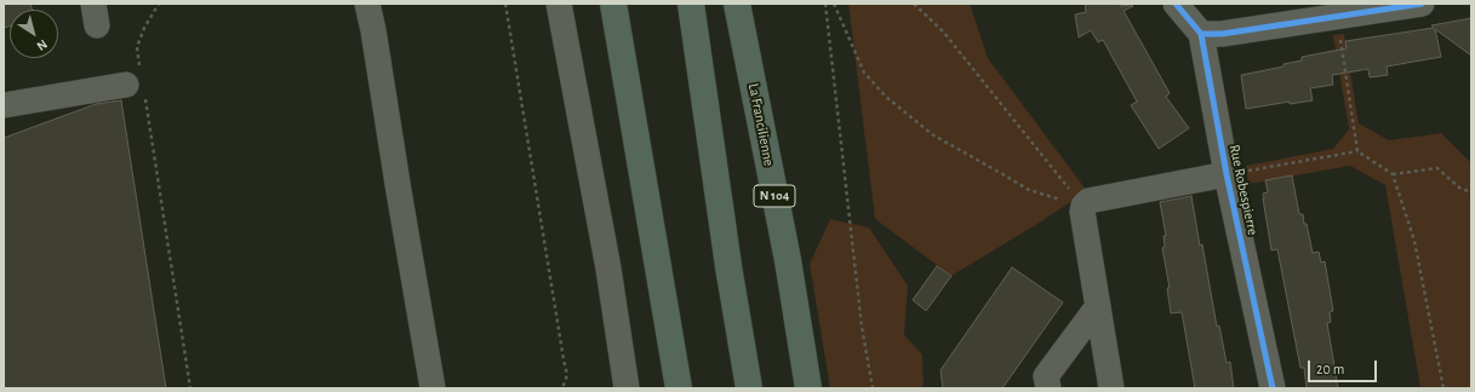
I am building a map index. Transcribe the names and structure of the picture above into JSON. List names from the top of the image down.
{
  "streets": {
    "highway": ["La Francilienne", "N 104"],
    "street": ["Rue Robespierre"]
  },
  "scale_bar": "20 m",
  "north": "bottom right"
}
